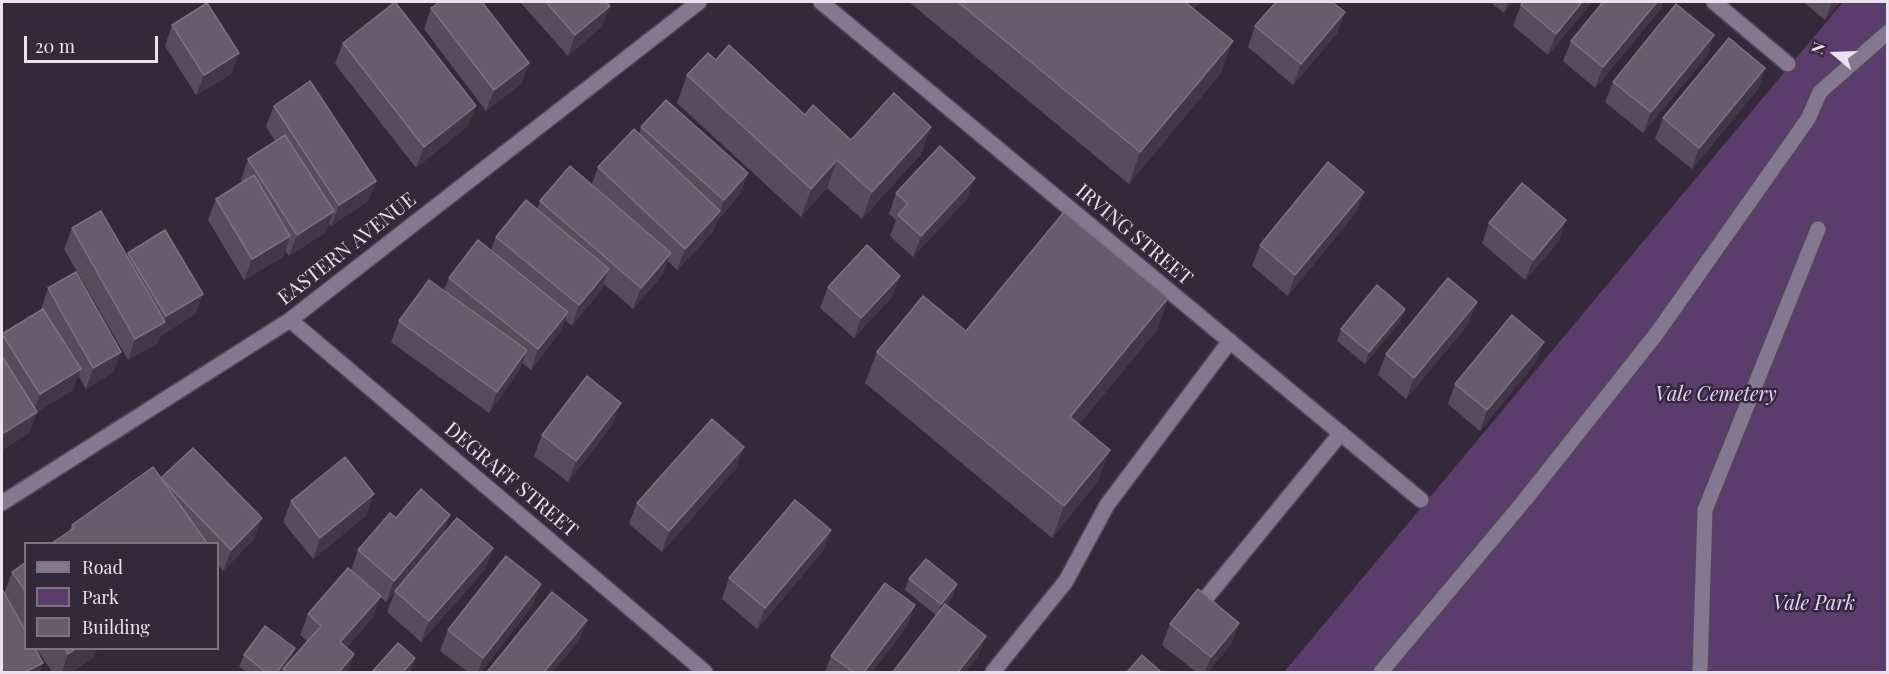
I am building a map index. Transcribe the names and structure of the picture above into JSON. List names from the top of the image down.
{
  "streets": {
    "street": ["IRVING STREET", "EASTERN AVENUE", "DEGRAFF STREET"]
  },
  "crossings": [
    ["EASTERN AVENUE", "DEGRAFF STREET"]
  ],
  "parks": ["Vale Cemetery", "Vale Park"],
  "legend": ["Road", "Park", "Building"],
  "scale_bar": "20 m",
  "north": "left"
}
